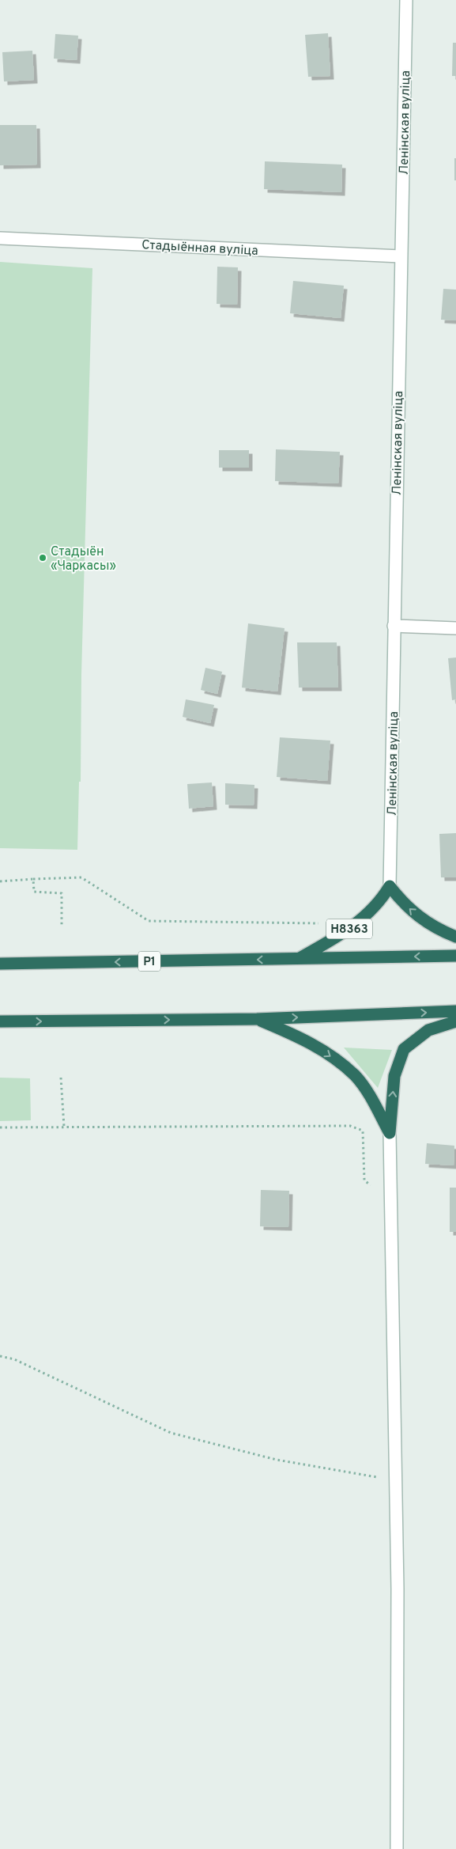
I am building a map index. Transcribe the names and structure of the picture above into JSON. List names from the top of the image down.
{
  "streets": {
    "highway": ["Н8363", "Р1"],
    "street": ["Ленінская вуліца", "Стадыённая вуліца"]
  },
  "crossings": [
    ["Ленінская вуліца", "Стадыённая вуліца"],
    ["Ленінская вуліца", "Н8363"],
    ["Н8363", "Р1"]
  ],
  "places": ["Стадыён «Чаркасы»"]
}
